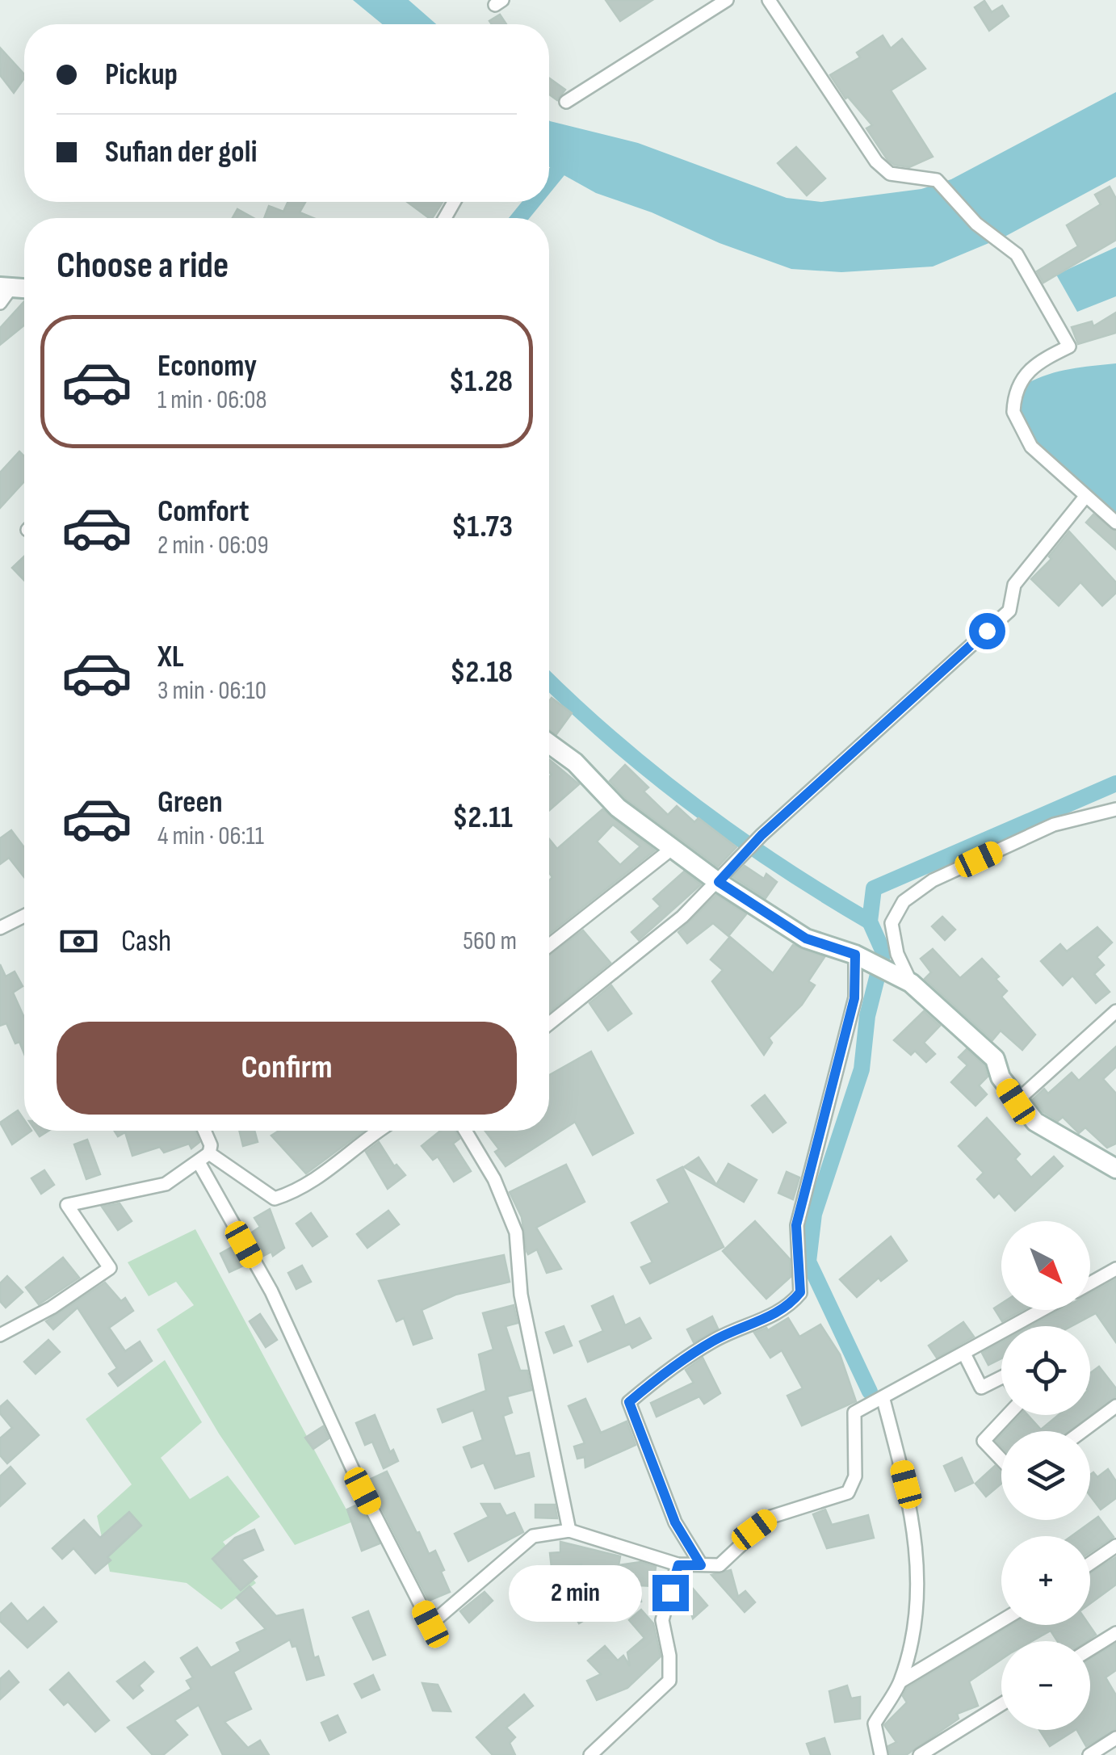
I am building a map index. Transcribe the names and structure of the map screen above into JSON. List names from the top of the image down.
{
  "north": "bottom right",
  "page": {
    "banner": ["Pickup", "Sufian der goli"],
    "heading": "Choose a ride",
    "list": [
      {
        "name": "Economy",
        "note": "1 min · 06:08",
        "value": "$1.28"
      },
      {
        "name": "Comfort",
        "note": "2 min · 06:09",
        "value": "$1.73"
      },
      {
        "name": "XL",
        "note": "3 min · 06:10",
        "value": "$2.18"
      },
      {
        "name": "Green",
        "note": "4 min · 06:11",
        "value": "$2.11"
      }
    ],
    "pay": ["Cash", "560 m"],
    "buttons": "Confirm",
    "map_buttons": ["+", "−"],
    "bubble": "2 min"
  }
}
